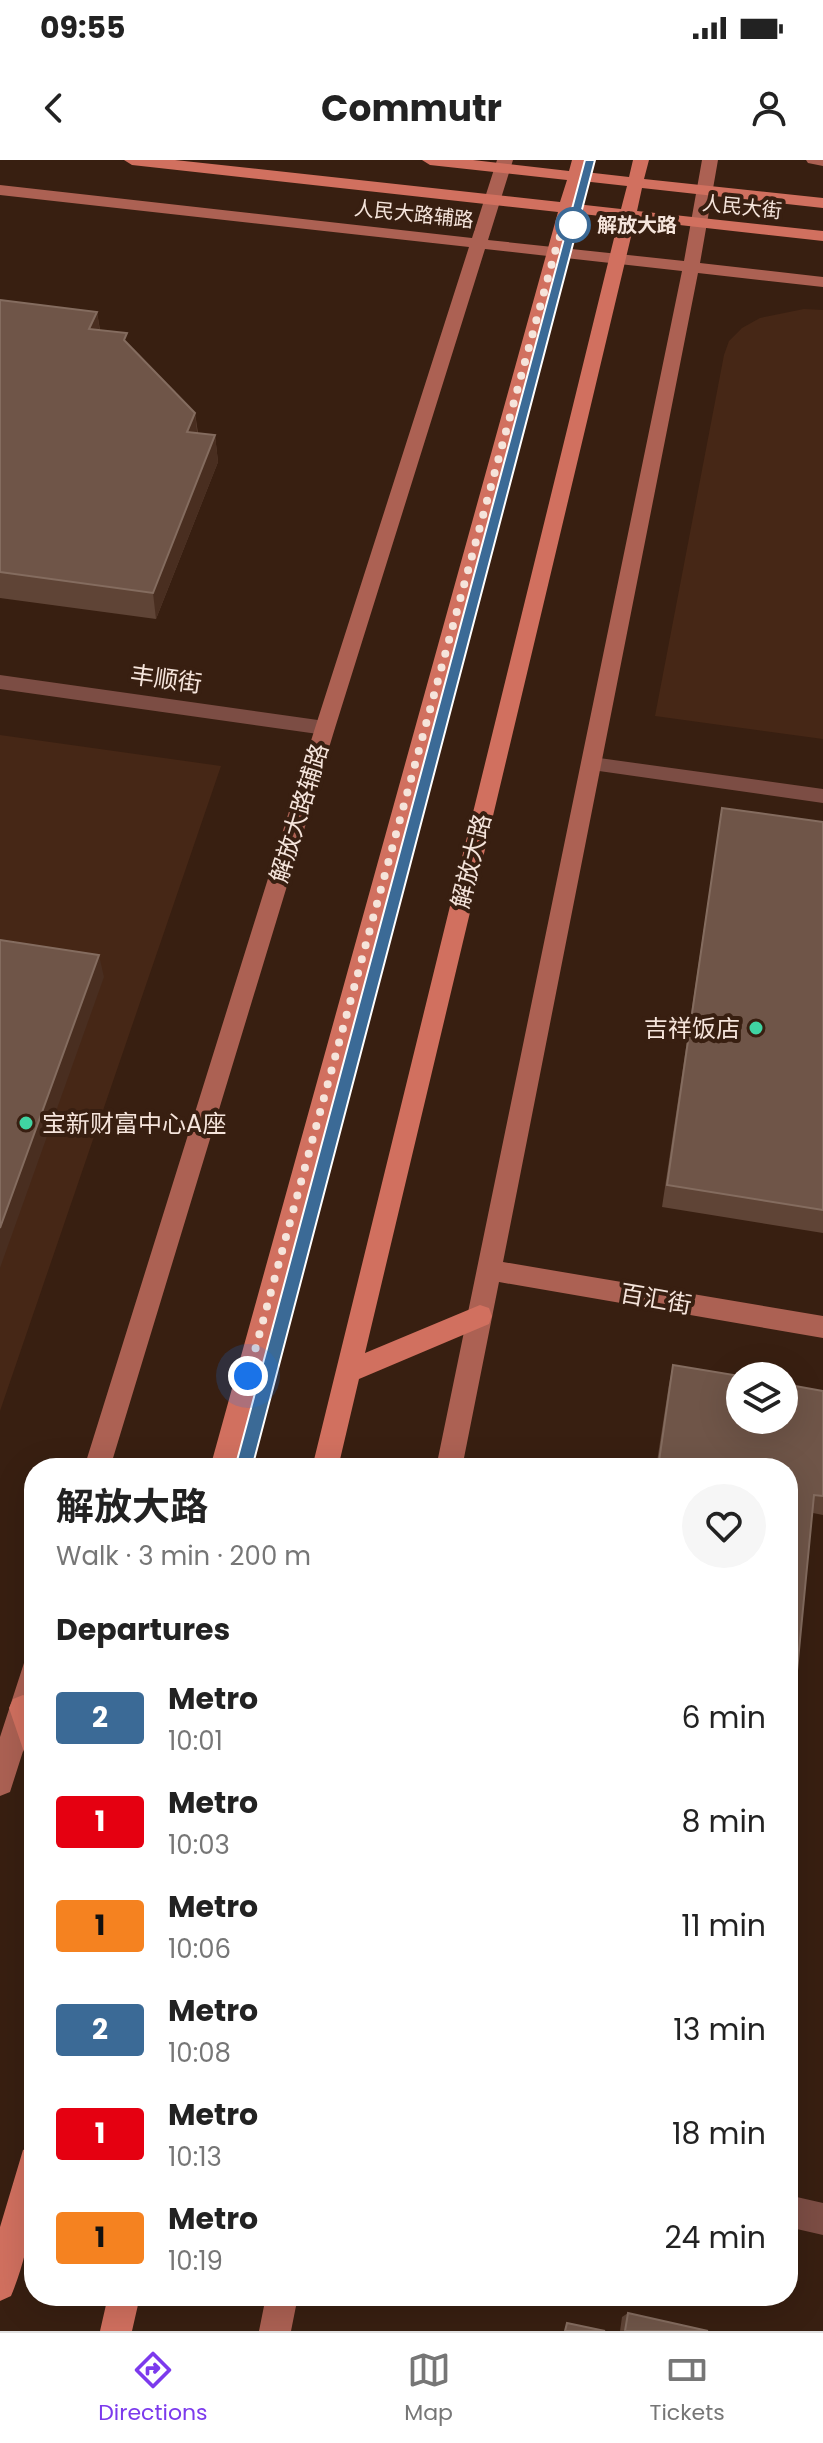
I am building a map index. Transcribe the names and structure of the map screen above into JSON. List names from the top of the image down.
{
  "streets": {
    "main road": ["人民大街", "解放大路"],
    "street": [
      "人民大路辅路",
      "丰顺街",
      "解放大路辅路",
      "百汇街"
    ]
  },
  "crossings": [
    ["人民大街", "解放大路辅路"],
    ["人民大街", "解放大路"],
    ["人民大路辅路", "解放大路辅路"],
    ["人民大路辅路", "解放大路"],
    ["丰顺街", "解放大路辅路"]
  ],
  "places": ["解放大路", "吉祥饭店", "宝新财富中心A座"],
  "lines": ["metro line 2"],
  "page": {
    "status": "09:55",
    "header": "Commutr",
    "heading": [
      ["解放大路", "Walk · 3 min · 200 m"],
      "Departures"
    ],
    "list": [
      {
        "mark": "2",
        "name": "Metro",
        "note": "10:01",
        "value": "6 min"
      },
      {
        "mark": "1",
        "name": "Metro",
        "note": "10:03",
        "value": "8 min"
      },
      {
        "mark": "1",
        "name": "Metro",
        "note": "10:06",
        "value": "11 min"
      },
      {
        "mark": "2",
        "name": "Metro",
        "note": "10:08",
        "value": "13 min"
      },
      {
        "mark": "1",
        "name": "Metro",
        "note": "10:13",
        "value": "18 min"
      },
      {
        "mark": "1",
        "name": "Metro",
        "note": "10:19",
        "value": "24 min"
      }
    ],
    "tabs": ["Directions", "Map", "Tickets"]
  }
}
